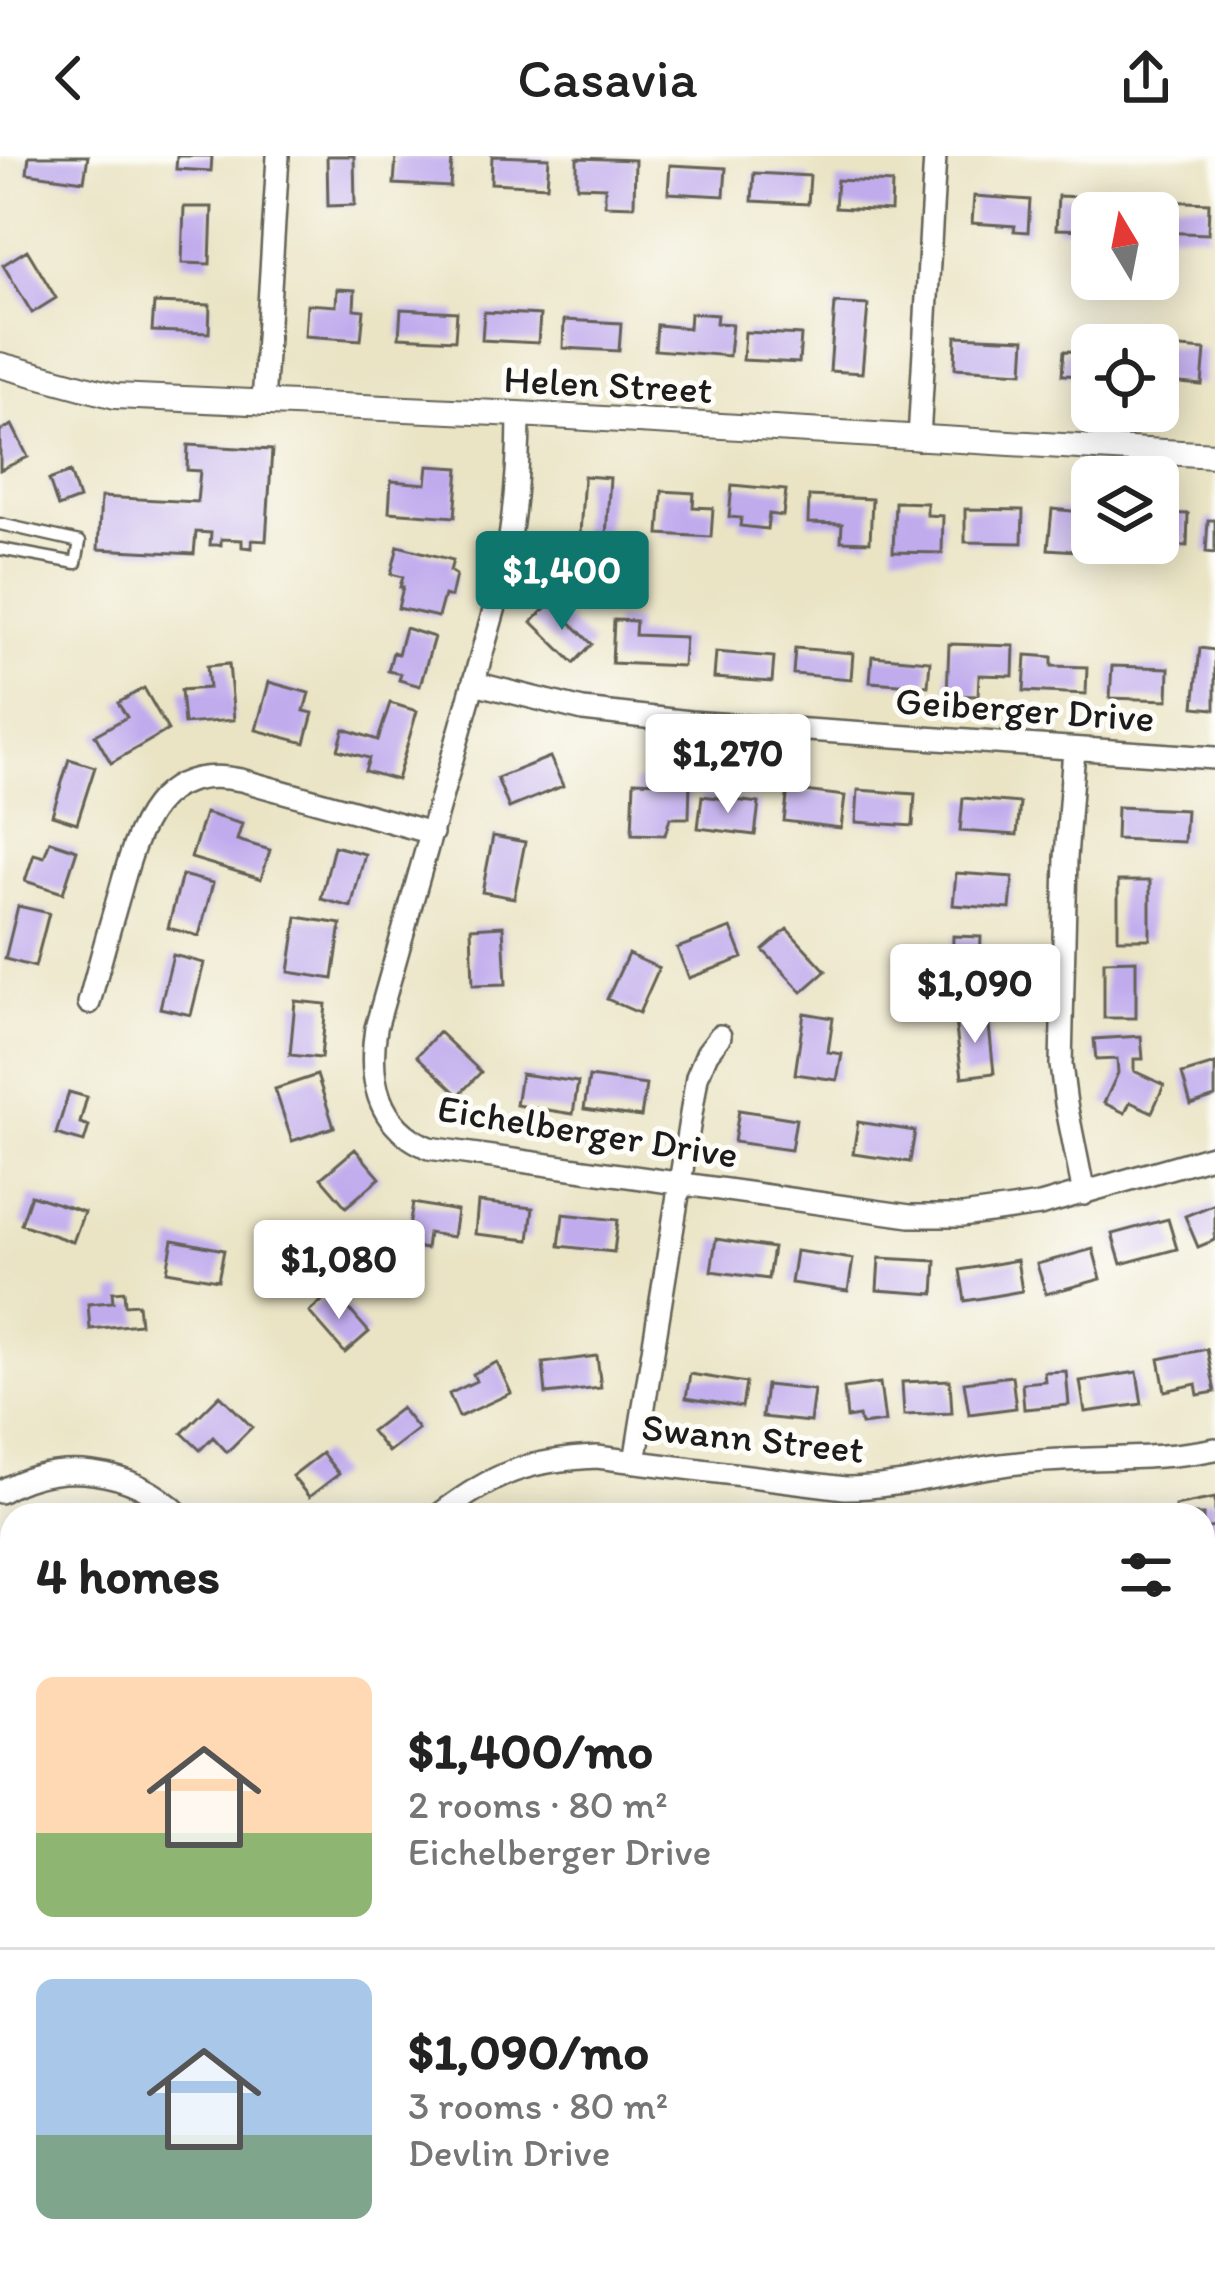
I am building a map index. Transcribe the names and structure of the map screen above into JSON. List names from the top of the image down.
{
  "streets": {
    "street": [
      "Helen Street",
      "Geiberger Drive",
      "Eichelberger Drive",
      "Swann Street"
    ]
  },
  "crossings": [
    ["Helen Street", "Eichelberger Drive"],
    ["Geiberger Drive", "Eichelberger Drive"]
  ],
  "north": "top",
  "page": {
    "header": "Casavia",
    "price": [
      "$1,400",
      "$1,270",
      "$1,090",
      "$1,080"
    ],
    "heading": "4 homes",
    "list": [
      {
        "name": "$1,400/mo",
        "note": "2 rooms · 80 m² · Eichelberger Drive"
      },
      {
        "name": "$1,090/mo",
        "note": "3 rooms · 80 m² · Devlin Drive"
      }
    ]
  }
}
